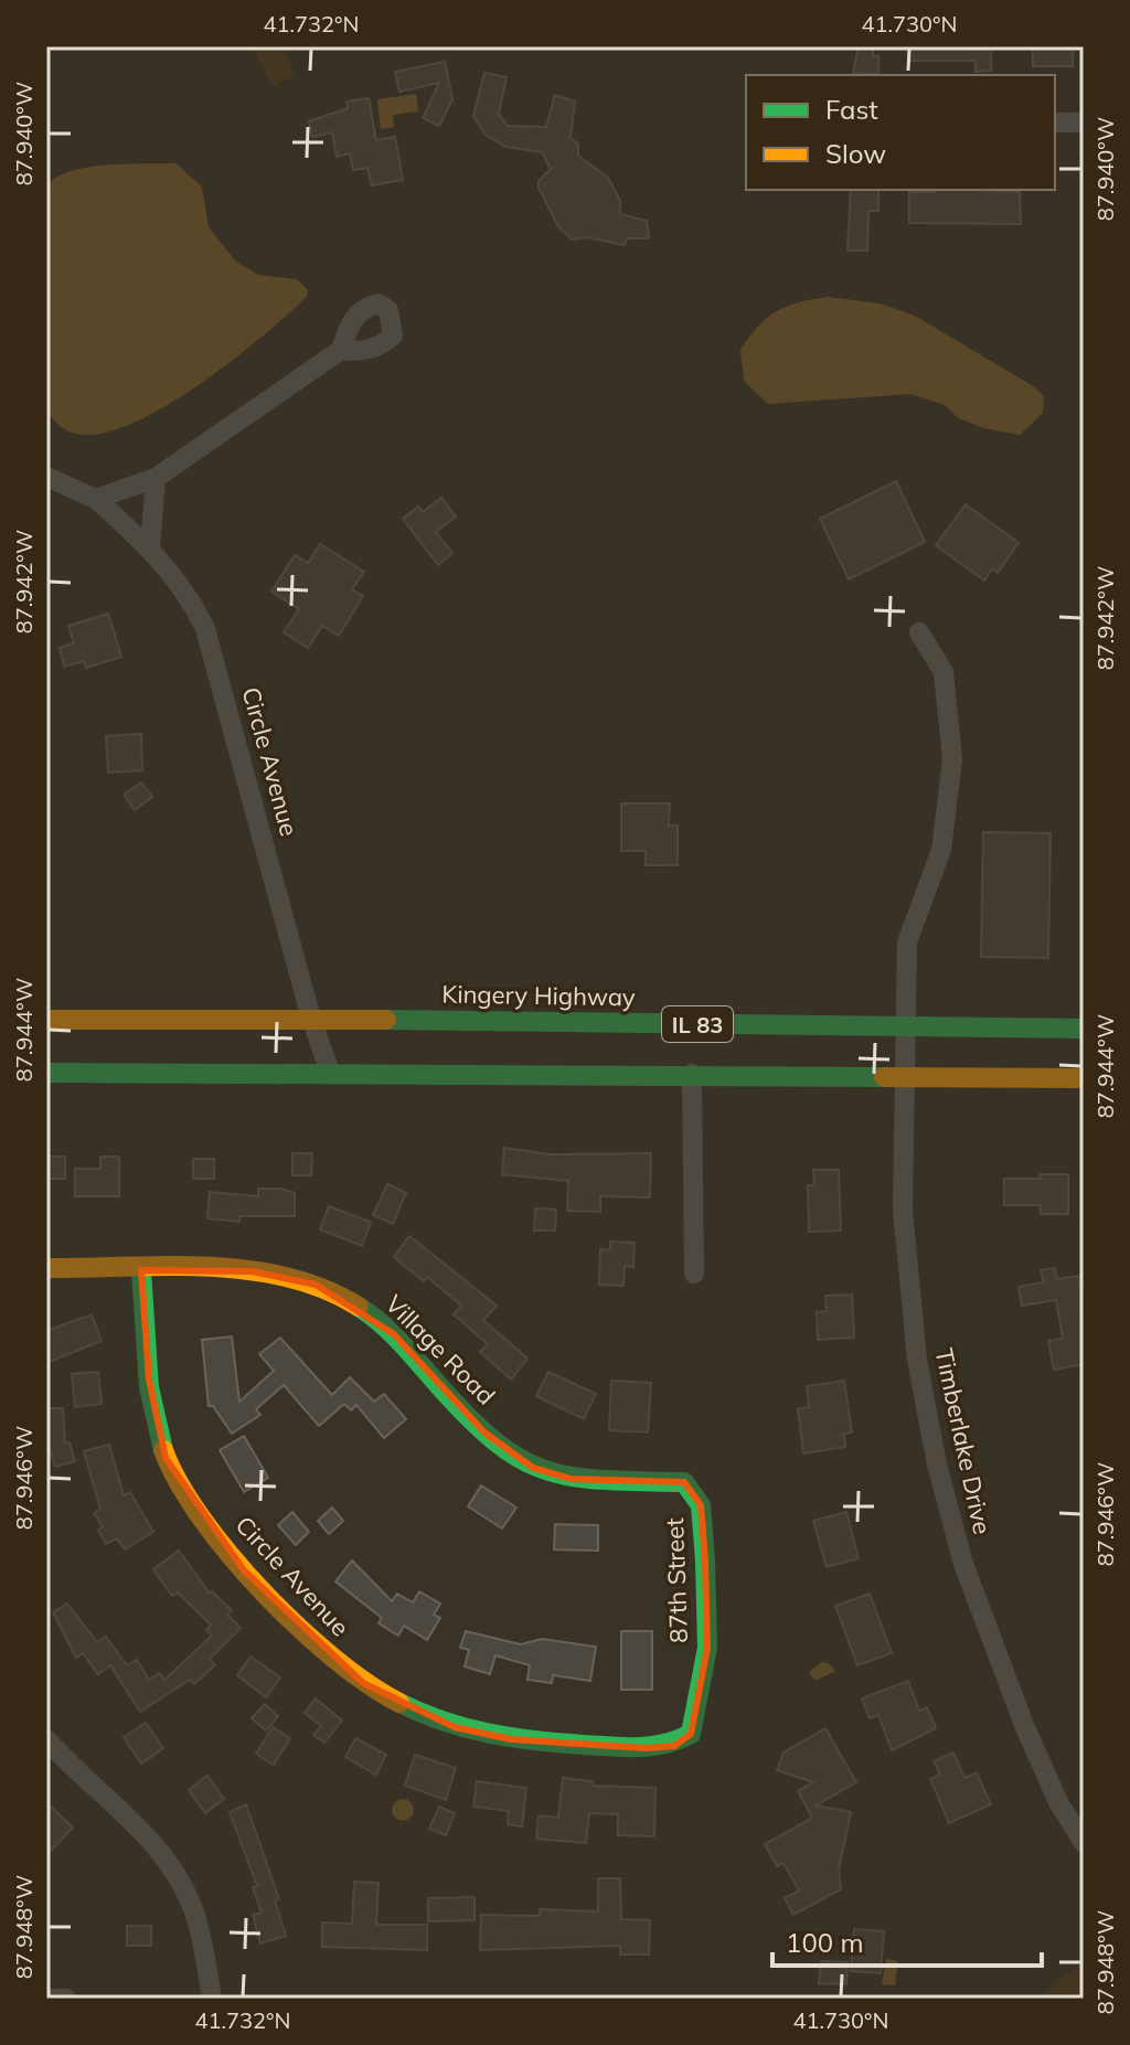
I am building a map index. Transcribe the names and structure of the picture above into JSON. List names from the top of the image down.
{
  "streets": {
    "main road": [
      "Circle Avenue",
      "Kingery Highway",
      "IL 83",
      "Village Road",
      "87th Street"
    ],
    "street": ["Timberlake Drive"]
  },
  "crossings": [
    ["Circle Avenue", "Kingery Highway"],
    ["Circle Avenue", "IL 83"],
    ["Circle Avenue", "Village Road"],
    ["Circle Avenue", "87th Street"],
    ["Kingery Highway", "Timberlake Drive"],
    ["IL 83", "Timberlake Drive"],
    ["Village Road", "87th Street"]
  ],
  "legend": ["Fast", "Slow"],
  "scale_bar": "100 m",
  "coordinates": [
    "41.732°N",
    "41.730°N",
    "87.940°W",
    "87.942°W",
    "87.944°W",
    "87.946°W",
    "87.948°W"
  ]
}
